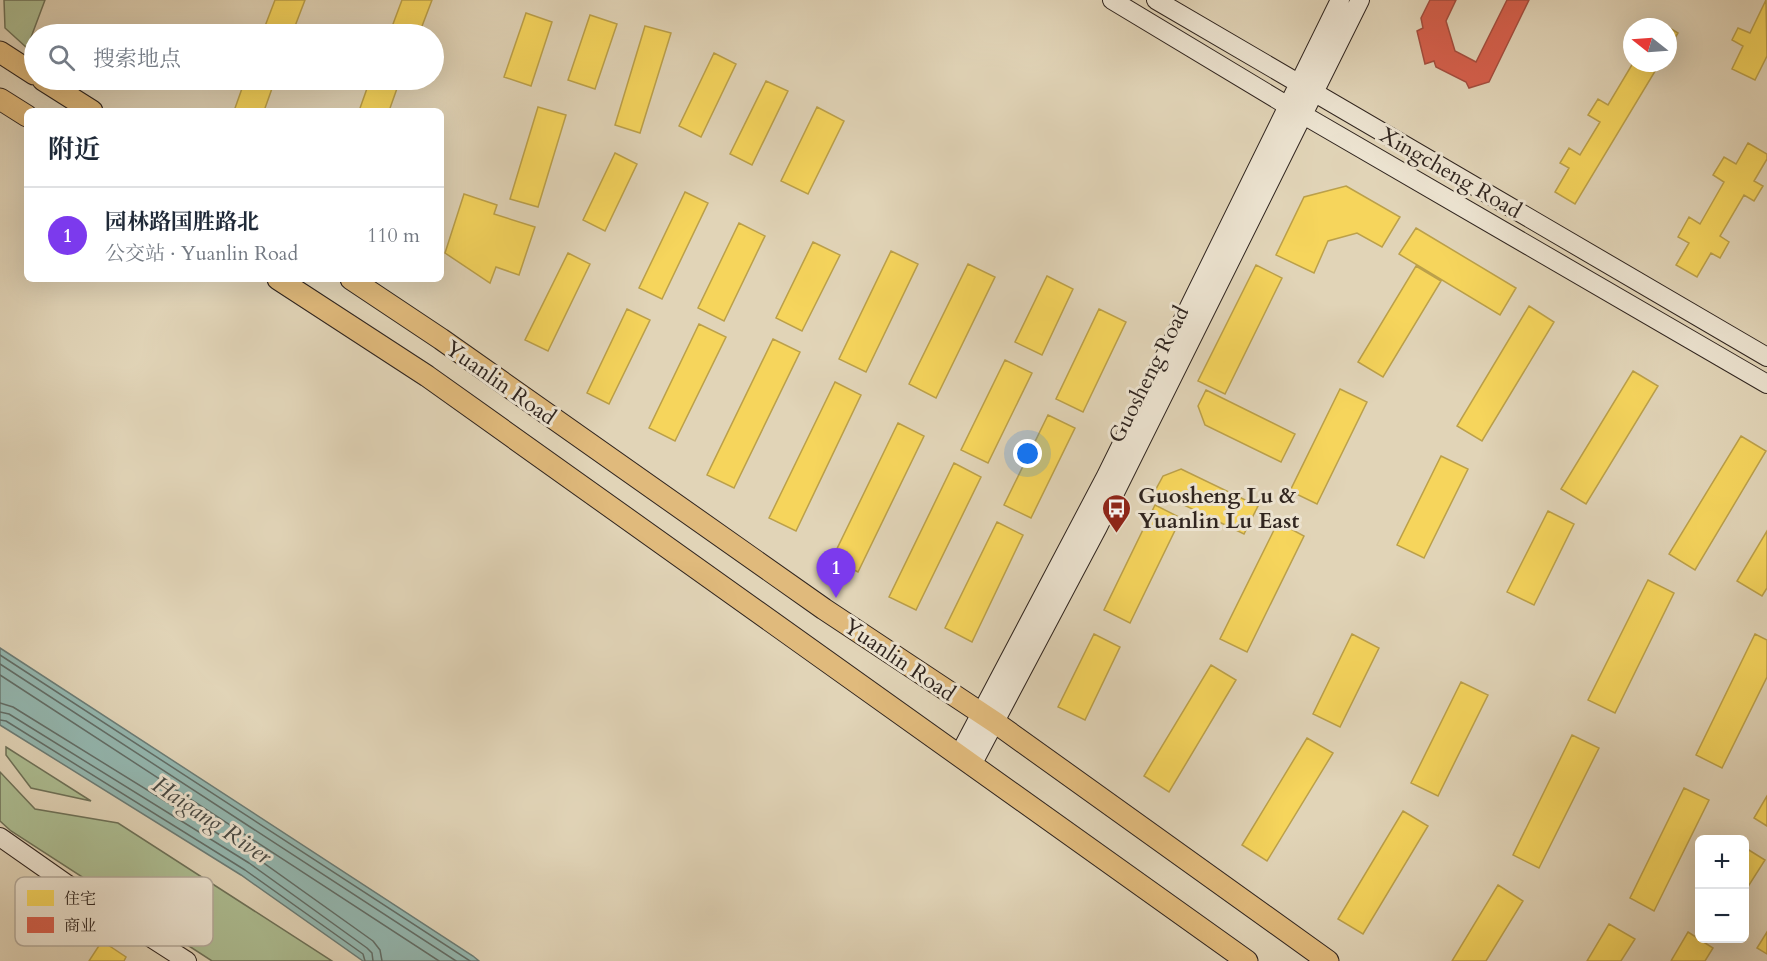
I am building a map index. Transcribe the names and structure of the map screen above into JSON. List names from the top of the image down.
{
  "streets": {
    "main road": ["Yuanlin Road"],
    "street": ["Xingcheng Road", "Guosheng Road"]
  },
  "crossings": [
    ["Xingcheng Road", "Guosheng Road"],
    ["Guosheng Road", "Yuanlin Road"]
  ],
  "water": ["Haigang River"],
  "places": {
    "bus stop": ["Guosheng Lu & Yuanlin Lu East"]
  },
  "legend": ["住宅", "商业"],
  "north": "left",
  "page": {
    "search": "搜索地点",
    "heading": "附近",
    "list": [
      {
        "mark": "1",
        "name": "园林路国胜路北",
        "note": "公交站 · Yuanlin Road",
        "value": "110 m"
      }
    ],
    "pins": "1",
    "map_buttons": ["+", "−"]
  }
}
